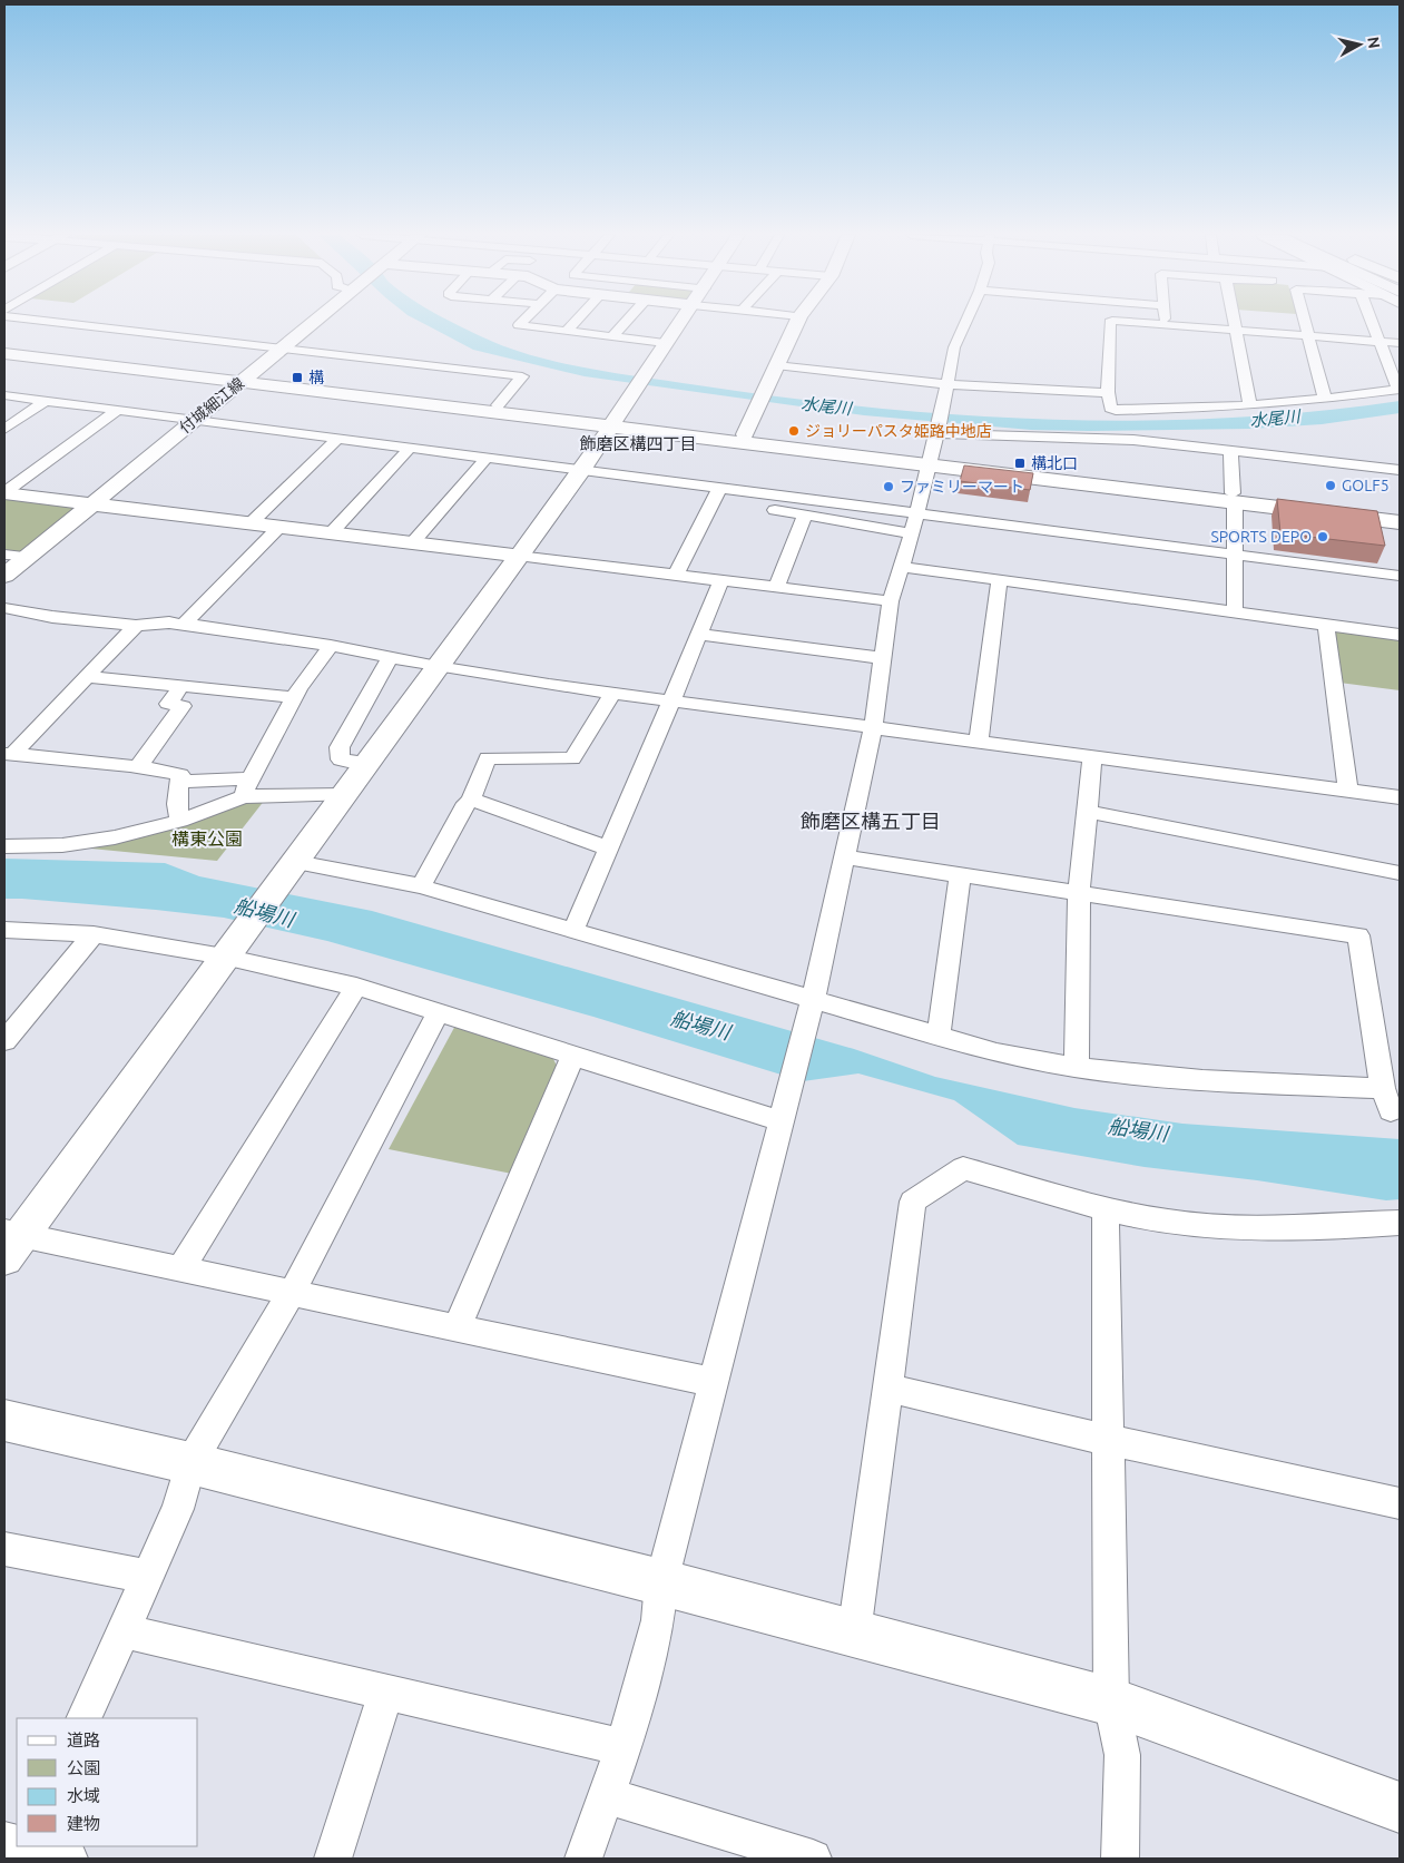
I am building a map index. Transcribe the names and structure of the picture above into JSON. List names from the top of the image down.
{
  "streets": {
    "main road": ["付城細江線"]
  },
  "districts": ["飾磨区構四丁目", "飾磨区構五丁目"],
  "water": ["水尾川", "船場川"],
  "parks": ["構東公園"],
  "places": {
    "transit": ["構", "構北口"],
    "other": [
      "ジョリーパスタ姫路中地店",
      "GOLF5",
      "ファミリーマート",
      "SPORTS DEPO"
    ]
  },
  "legend": [
    "道路",
    "公園",
    "水域",
    "建物"
  ],
  "north": "right"
}
